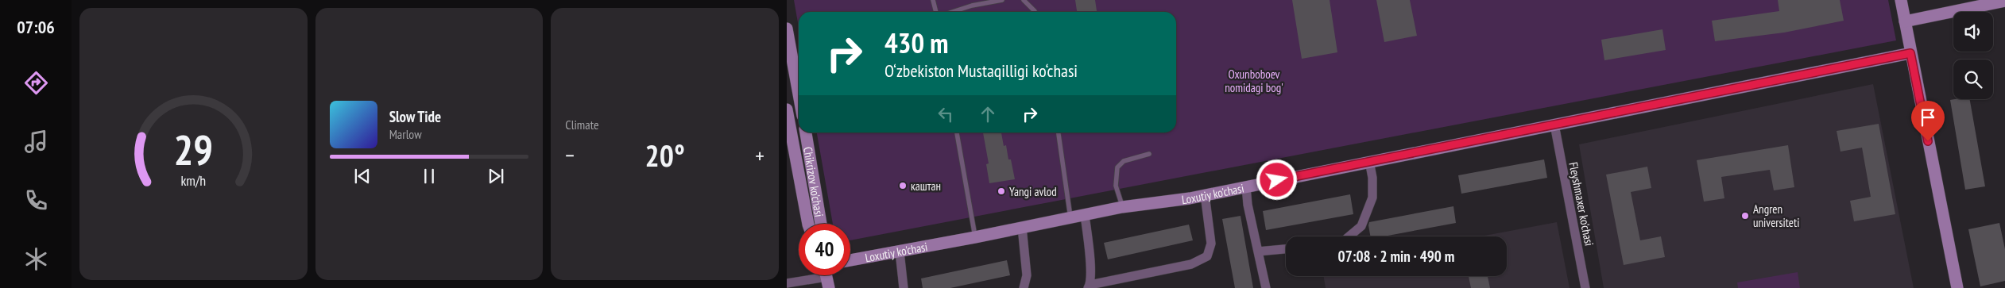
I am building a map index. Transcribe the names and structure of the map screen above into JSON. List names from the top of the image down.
{
  "streets": {
    "street": ["Chikrizov ko'chasi", "Loxutiy ko'chasi", "Fleyshmaxer ko'chasi"]
  },
  "crossings": [
    ["Loxutiy ko'chasi", "Fleyshmaxer ko'chasi"]
  ],
  "parks": ["Oxunboboev nomidagi bog'"],
  "places": ["каштан", "Yangi avlod", "Angren universiteti"],
  "page": {
    "tabs": "07:06",
    "tile": "Climate",
    "turn": ["430 m", "O‘zbekiston Mustaqilligi ko‘chasi"],
    "song": ["Slow Tide", "Marlow"],
    "heat": ["−", "20°", "+"],
    "limit": "40",
    "trip": "07:08 · 2 min · 490 m",
    "gauge": ["29", "km/h"]
  }
}
